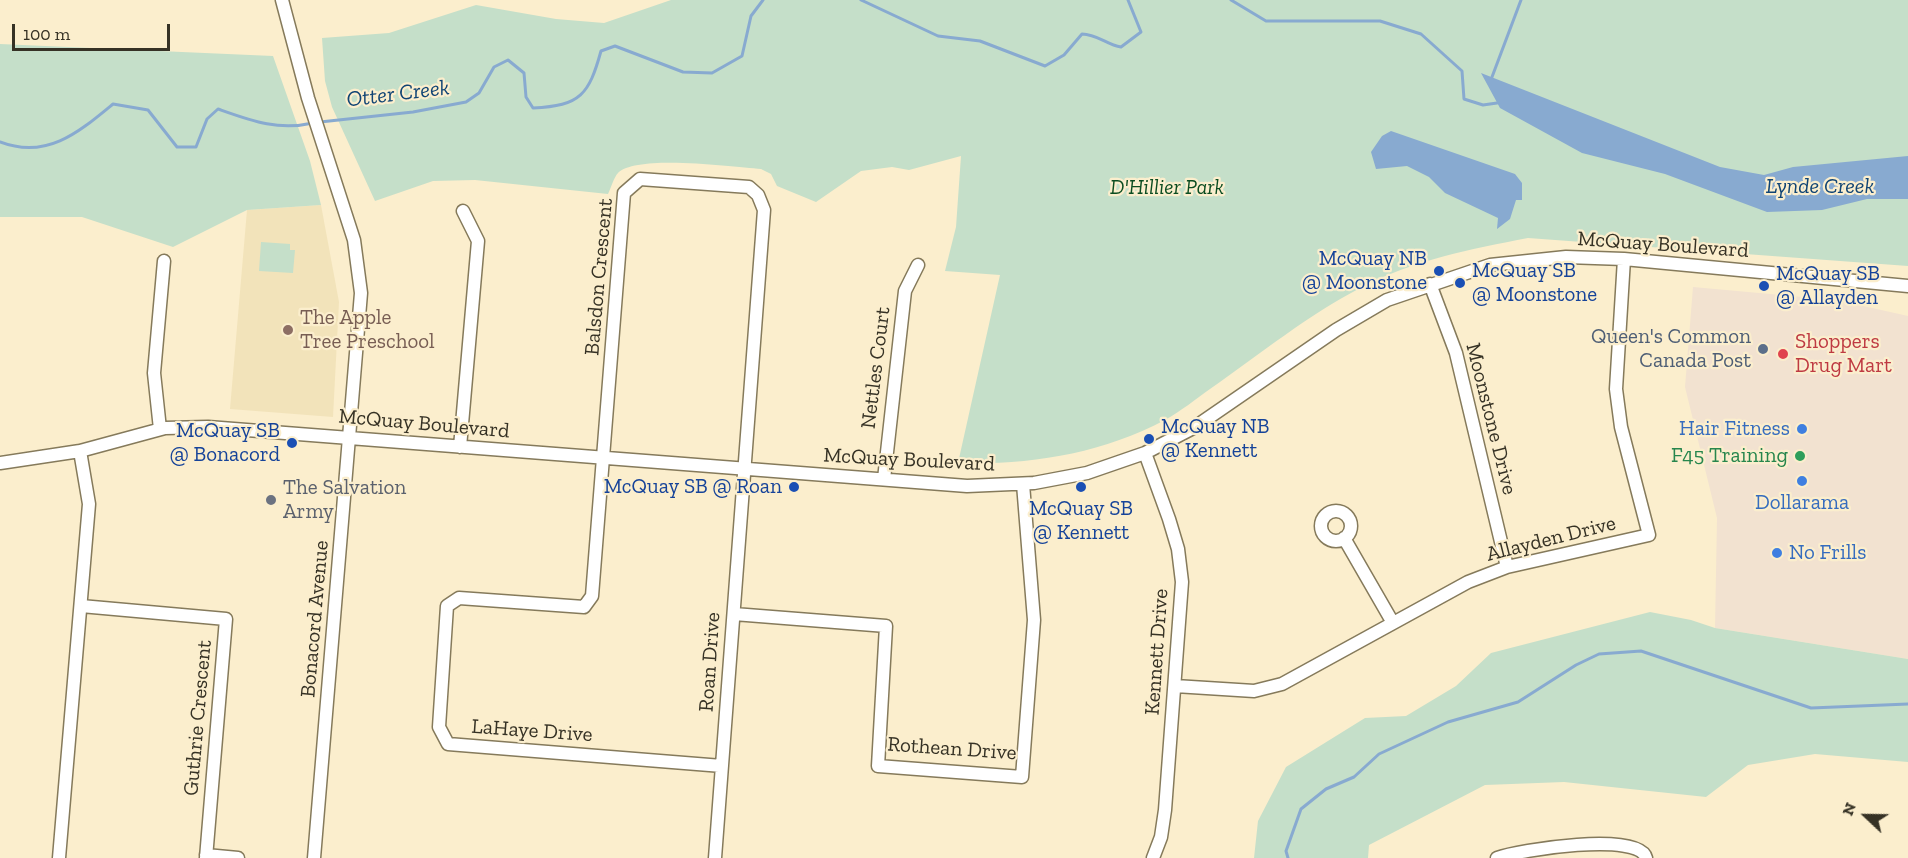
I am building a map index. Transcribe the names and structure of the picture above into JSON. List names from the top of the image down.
{
  "streets": {
    "street": [
      "McQuay Boulevard",
      "Balsdon Crescent",
      "Nettles Court",
      "Moonstone Drive",
      "Allayden Drive",
      "Bonacord Avenue",
      "Kennett Drive",
      "Roan Drive",
      "Guthrie Crescent",
      "LaHaye Drive",
      "Rothean Drive"
    ]
  },
  "crossings": [
    ["McQuay Boulevard", "Balsdon Crescent"],
    ["McQuay Boulevard", "Nettles Court"],
    ["McQuay Boulevard", "Moonstone Drive"],
    ["McQuay Boulevard", "Allayden Drive"],
    ["McQuay Boulevard", "Bonacord Avenue"],
    ["McQuay Boulevard", "Kennett Drive"],
    ["McQuay Boulevard", "Roan Drive"],
    ["McQuay Boulevard", "LaHaye Drive"],
    ["McQuay Boulevard", "Rothean Drive"],
    ["Balsdon Crescent", "Roan Drive"],
    ["Balsdon Crescent", "LaHaye Drive"],
    ["Moonstone Drive", "Allayden Drive"],
    ["Allayden Drive", "Kennett Drive"],
    ["Roan Drive", "LaHaye Drive"],
    ["Roan Drive", "Rothean Drive"]
  ],
  "water": ["Otter Creek", "Lynde Creek"],
  "parks": ["D'Hillier Park"],
  "places": [
    "McQuay NB @ Moonstone",
    "McQuay SB @ Moonstone",
    "McQuay SB @ Allayden",
    "The Apple Tree Preschool",
    "Queen's Common Canada Post",
    "Shoppers Drug Mart",
    "Hair Fitness",
    "McQuay NB @ Kennett",
    "McQuay SB @ Bonacord",
    "F45 Training",
    "Dollarama",
    "McQuay SB @ Roan",
    "McQuay SB @ Kennett",
    "The Salvation Army",
    "No Frills"
  ],
  "scale_bar": "100 m",
  "north": "left"
}
